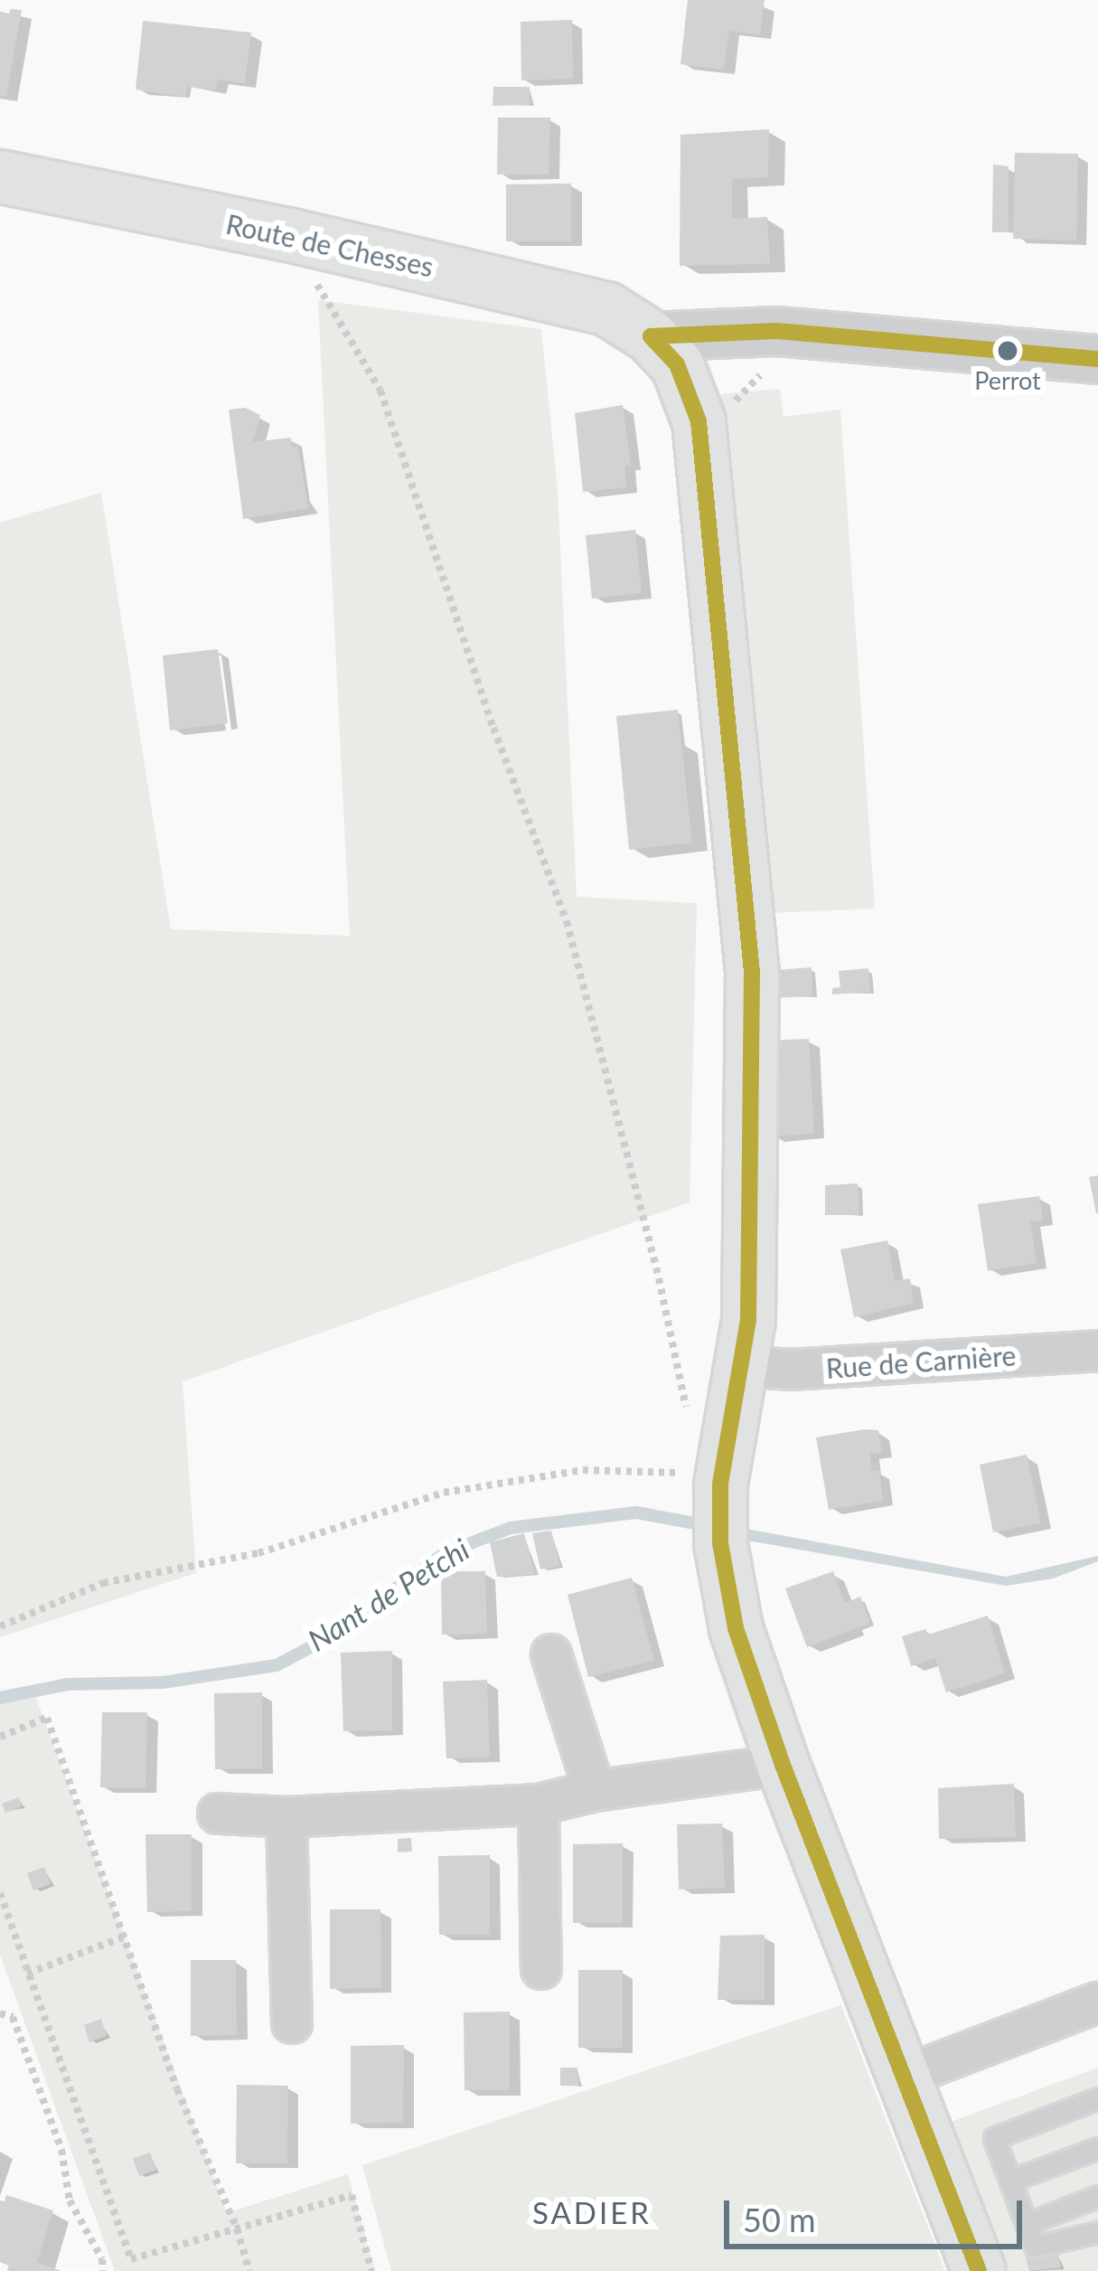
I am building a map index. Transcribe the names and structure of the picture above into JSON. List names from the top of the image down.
{
  "streets": {
    "main road": ["Route de Chesses"],
    "street": ["Rue de Carnière"]
  },
  "districts": ["SADIER"],
  "water": ["Nant de Petchi"],
  "places": ["Perrot"],
  "scale_bar": "50 m"
}
